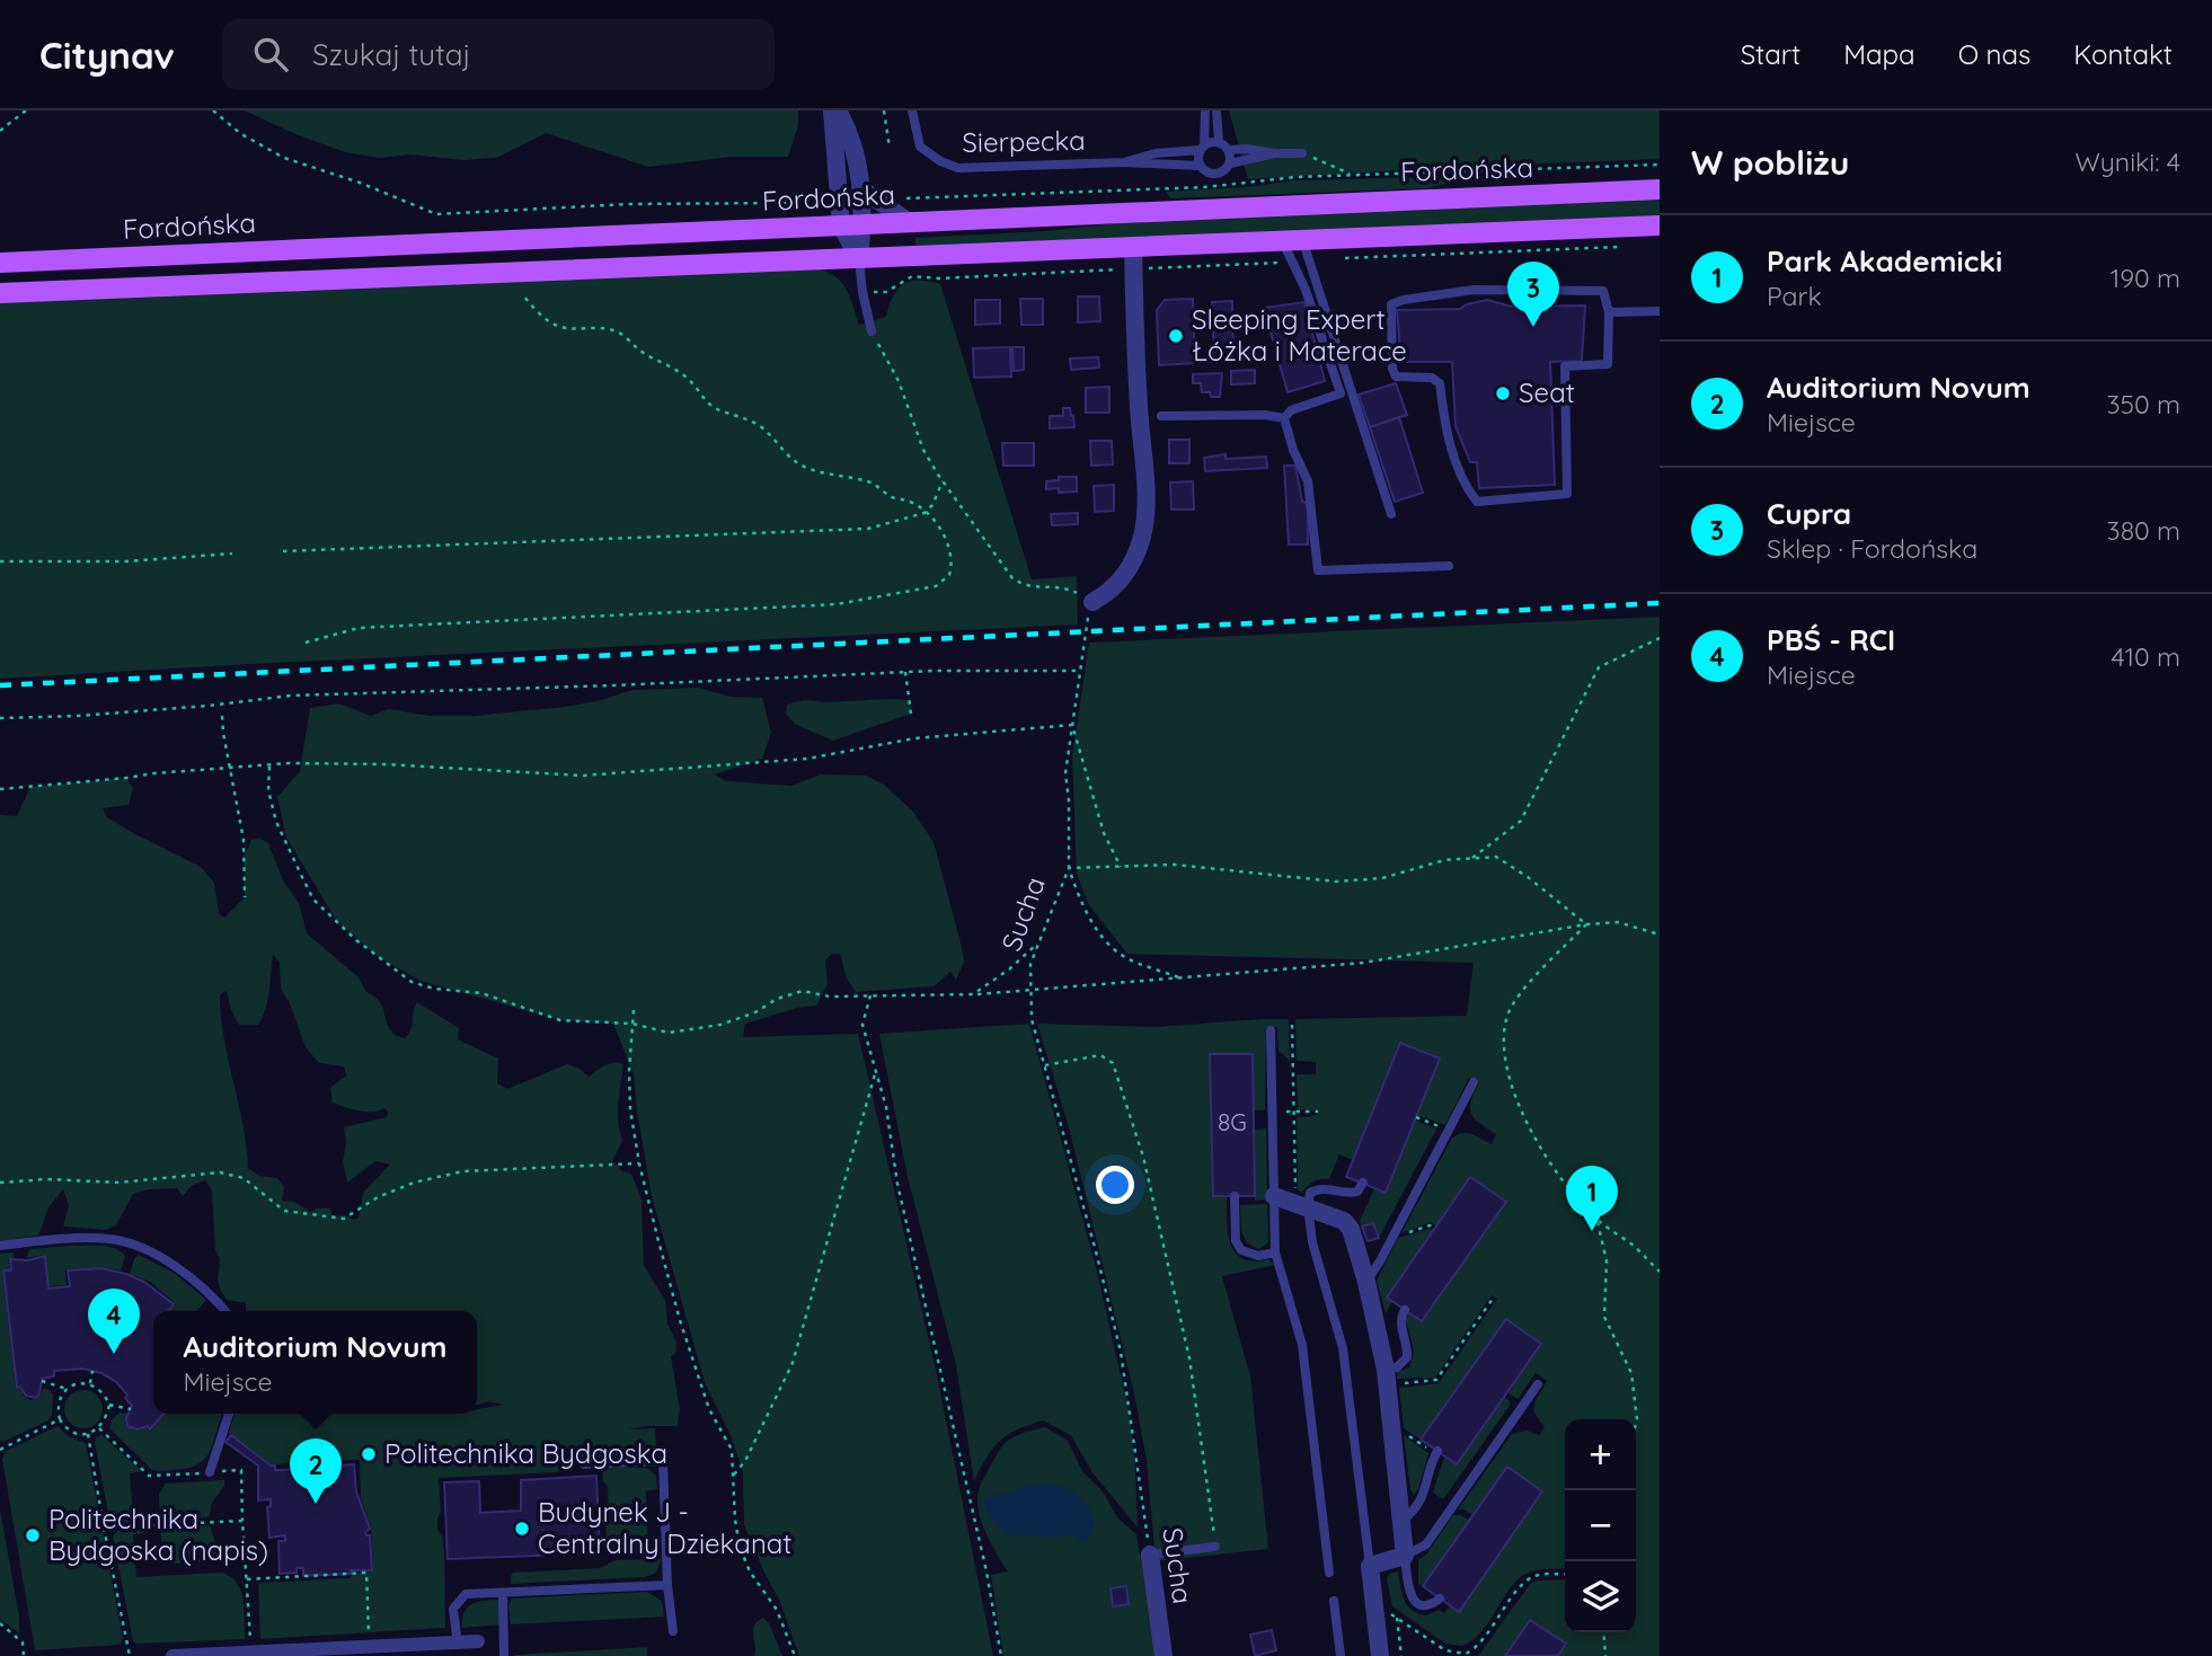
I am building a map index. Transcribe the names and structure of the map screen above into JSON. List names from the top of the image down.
{
  "streets": {
    "main road": ["Fordońska"],
    "street": ["Sucha"],
    "lane": ["Sierpecka"]
  },
  "places": [
    "Sleeping Expert Łóżka i Materace",
    "Seat",
    "Politechnika Bydgoska",
    "Budynek J - Centralny Dziekanat",
    "Politechnika Bydgoska (napis)"
  ],
  "house_numbers": ["8G"],
  "page": {
    "header": "Citynav",
    "search": "Szukaj tutaj",
    "nav": [
      "Start",
      "Mapa",
      "O nas",
      "Kontakt"
    ],
    "heading": ["W pobliżu", "Wyniki: 4"],
    "list": [
      {
        "mark": "1",
        "name": "Park Akademicki",
        "note": "Park",
        "value": "190 m"
      },
      {
        "mark": "2",
        "name": "Auditorium Novum",
        "note": "Miejsce",
        "value": "350 m"
      },
      {
        "mark": "3",
        "name": "Cupra",
        "note": "Sklep · Fordońska",
        "value": "380 m"
      },
      {
        "mark": "4",
        "name": "PBŚ - RCI",
        "note": "Miejsce",
        "value": "410 m"
      }
    ],
    "pins": [
      "3",
      "1",
      "4",
      "2"
    ],
    "popup": ["Auditorium Novum", "Miejsce"],
    "map_buttons": ["+", "−"]
  }
}
